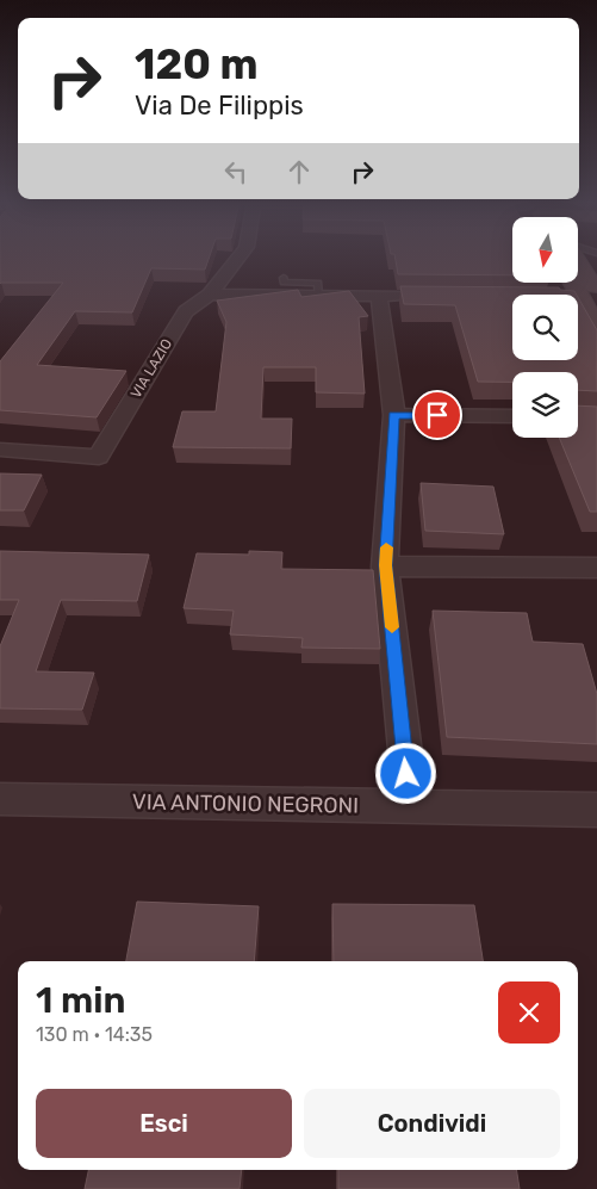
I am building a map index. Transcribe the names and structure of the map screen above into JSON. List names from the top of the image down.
{
  "streets": {
    "street": ["VIA LAZIO", "VIA ANTONIO NEGRONI"]
  },
  "north": "bottom",
  "page": {
    "turn": ["120 m", "Via De Filippis"],
    "heading": ["1 min", "130 m · 14:35"],
    "buttons": ["Esci", "Condividi"]
  }
}
